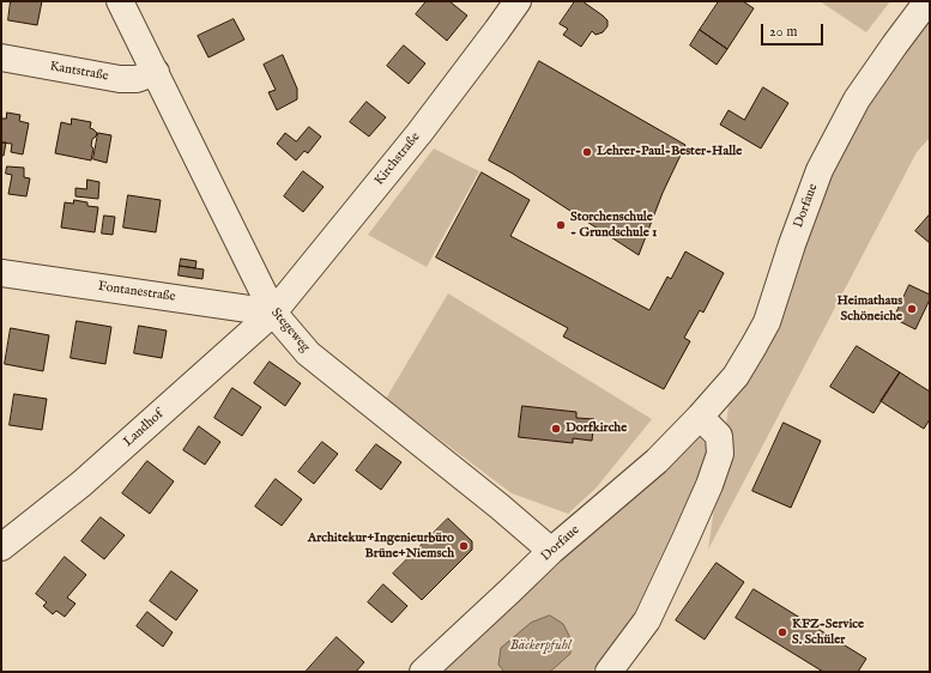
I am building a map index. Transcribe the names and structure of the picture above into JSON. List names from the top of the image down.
{
  "streets": {
    "street": [
      "Kantstraße",
      "Kirchstraße",
      "Dorfaue",
      "Fontanestraße",
      "Stegeweg",
      "Landhof"
    ]
  },
  "crossings": [
    ["Kantstraße", "Stegeweg"],
    ["Kirchstraße", "Fontanestraße"],
    ["Kirchstraße", "Stegeweg"],
    ["Kirchstraße", "Landhof"],
    ["Dorfaue", "Stegeweg"],
    ["Fontanestraße", "Stegeweg"],
    ["Fontanestraße", "Landhof"],
    ["Stegeweg", "Landhof"]
  ],
  "water": ["Bäckerpfuhl"],
  "places": [
    "Lehrer-Paul-Bester-Halle",
    "Storchenschule - Grundschule 1",
    "Heimathaus Schöneiche",
    "Dorfkirche",
    "Architekur+Ingenieurbüro Brüne+Niemsch",
    "KFZ-Service S. Schüler"
  ],
  "scale_bar": "20 m"
}
